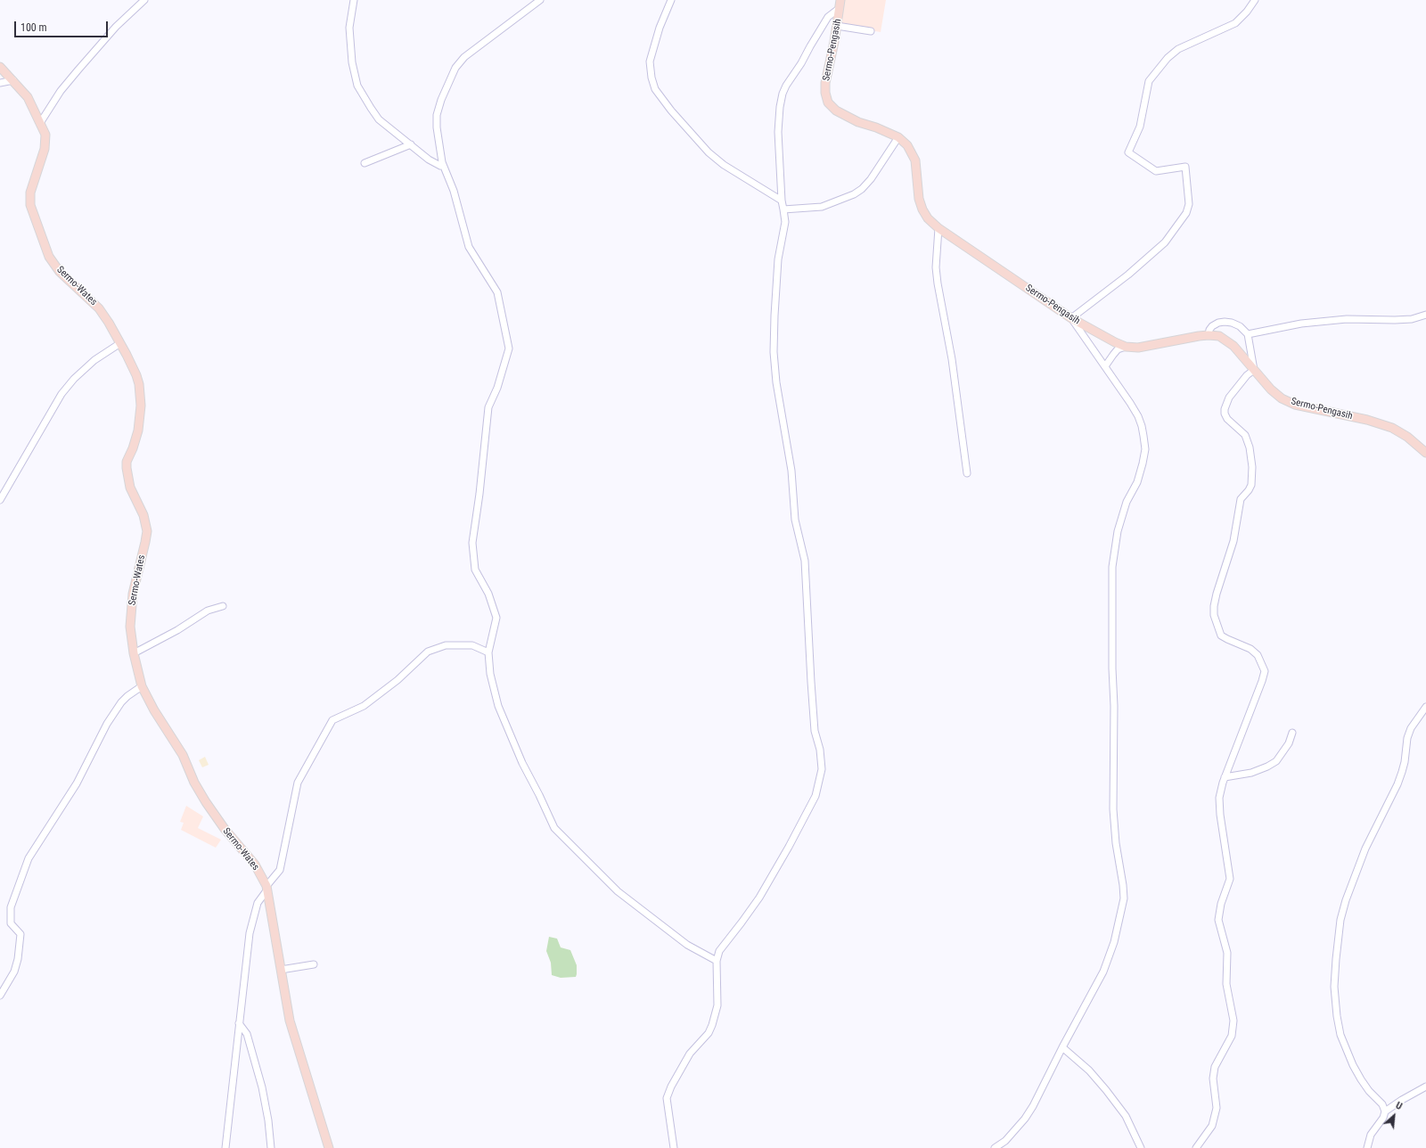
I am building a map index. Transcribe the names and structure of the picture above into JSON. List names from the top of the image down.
{
  "streets": {
    "main road": ["Sermo-Pengasih", "Sermo-Wates"]
  },
  "scale_bar": "100 m",
  "north": "top right"
}
